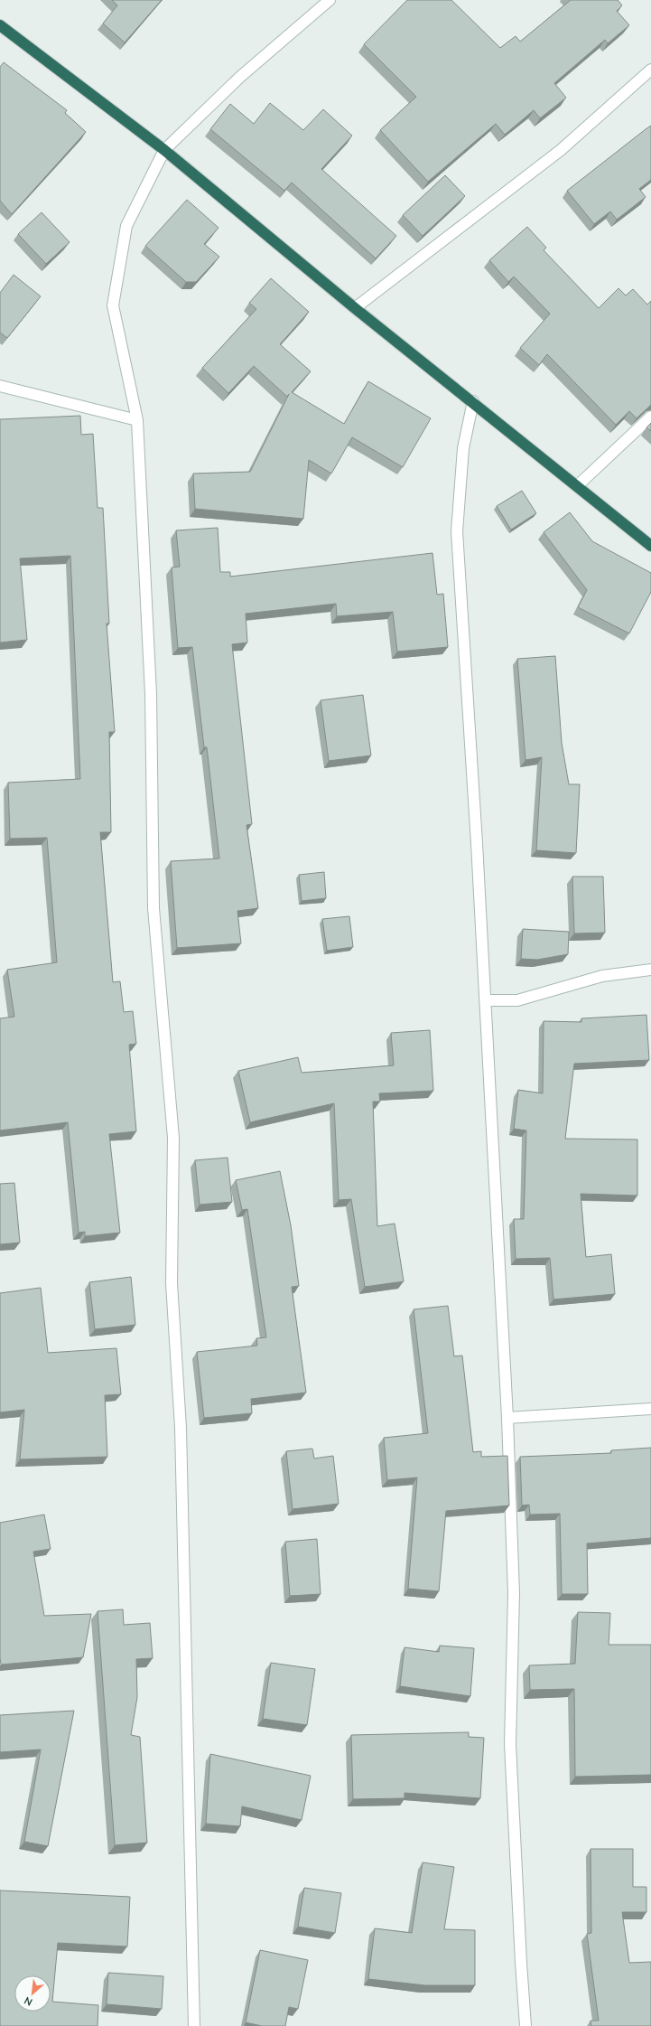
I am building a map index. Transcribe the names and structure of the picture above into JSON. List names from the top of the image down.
{
  "north": "bottom left"
}
